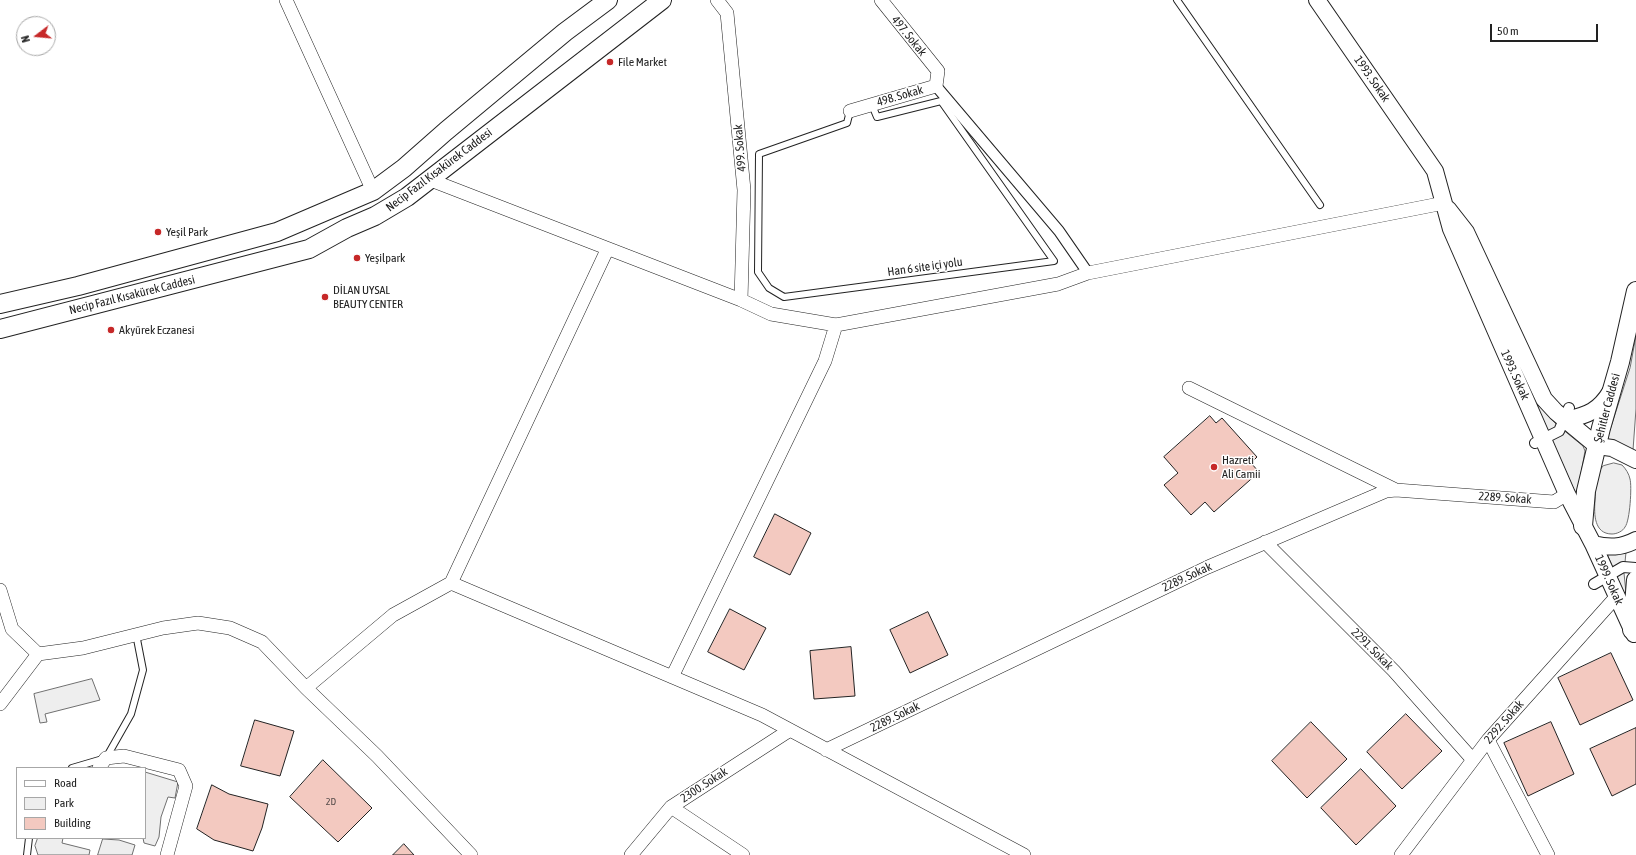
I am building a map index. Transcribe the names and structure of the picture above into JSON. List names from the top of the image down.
{
  "streets": {
    "main road": ["Necip Fazıl Kısakürek Caddesi", "Şehitler Caddesi"],
    "street": [
      "497. Sokak",
      "1993. Sokak",
      "498. Sokak",
      "499. Sokak",
      "2289. Sokak",
      "1999. Sokak",
      "2291. Sokak",
      "2292. Sokak",
      "2300. Sokak"
    ],
    "lane": ["Han 6 site içi yolu"]
  },
  "crossings": [
    ["497. Sokak", "498. Sokak"],
    ["1993. Sokak", "Şehitler Caddesi"],
    ["1993. Sokak", "2289. Sokak"],
    ["1993. Sokak", "1999. Sokak"],
    ["498. Sokak", "Han 6 site içi yolu"],
    ["2289. Sokak", "2291. Sokak"],
    ["1999. Sokak", "2292. Sokak"],
    ["2291. Sokak", "2292. Sokak"]
  ],
  "places": [
    "File Market",
    "Yeşil Park",
    "Yeşilpark",
    "DİLAN UYSAL BEAUTY CENTER",
    "Akyürek Eczanesi",
    "Hazreti Ali Camii"
  ],
  "house_numbers": ["2D"],
  "legend": ["Road", "Park", "Building"],
  "scale_bar": "50 m",
  "north": "left"
}
